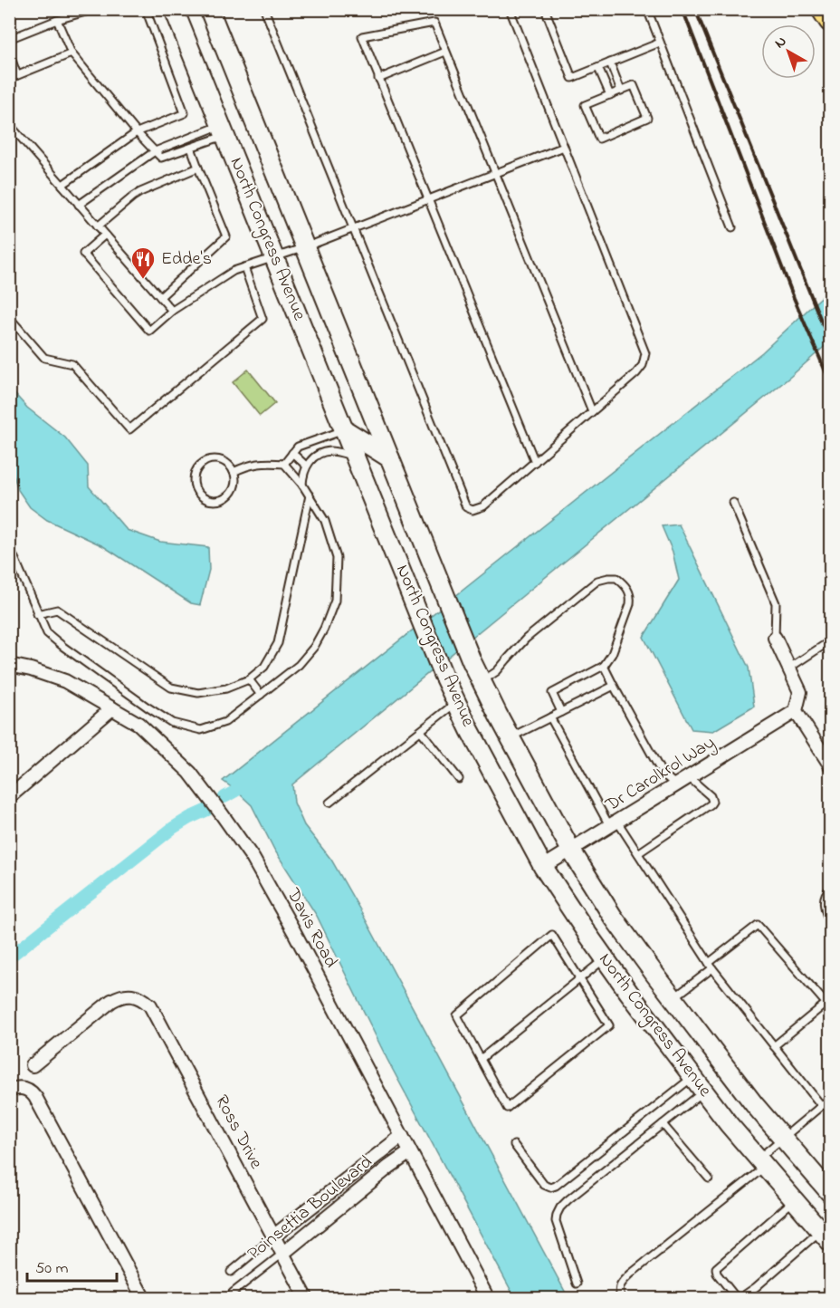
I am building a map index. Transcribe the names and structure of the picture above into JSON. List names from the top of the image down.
{
  "streets": {
    "main road": ["North Congress Avenue"],
    "street": [
      "Dr Carolkrol Way",
      "Davis Road",
      "Ross Drive",
      "Poinsettia Boulevard"
    ]
  },
  "crossings": [
    ["North Congress Avenue", "Dr Carolkrol Way"],
    ["Davis Road", "Poinsettia Boulevard"],
    ["Ross Drive", "Poinsettia Boulevard"]
  ],
  "places": {
    "restaurant": ["Edde's"]
  },
  "scale_bar": "50 m",
  "north": "top left"
}
